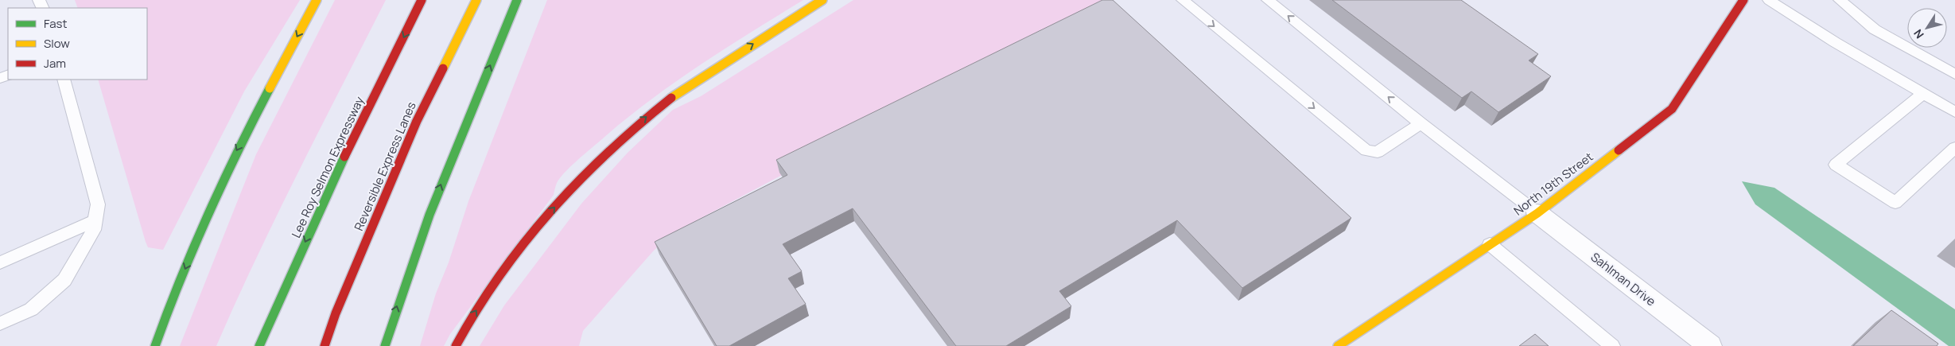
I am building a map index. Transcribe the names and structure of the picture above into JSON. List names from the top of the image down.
{
  "streets": {
    "main road": ["Reversible Express Lanes", "Lee Roy Selmon Expressway", "North 19th Street"],
    "street": ["Sahlman Drive"]
  },
  "crossings": [
    ["North 19th Street", "Sahlman Drive"]
  ],
  "one_way": ["Lee Roy Selmon Expressway"],
  "legend": ["Fast", "Slow", "Jam"],
  "north": "bottom left"
}
